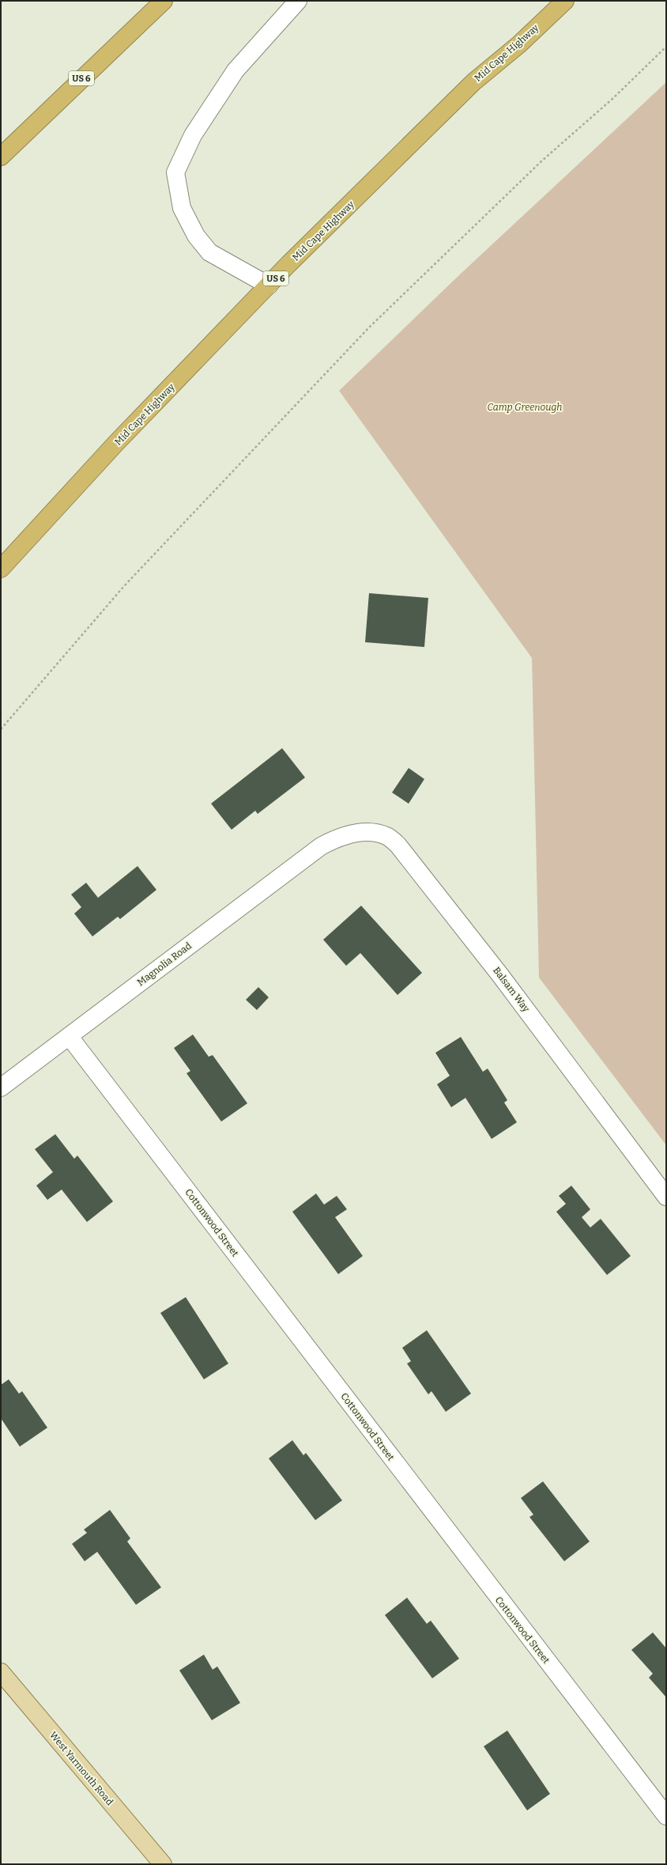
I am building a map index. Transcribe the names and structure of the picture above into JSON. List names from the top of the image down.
{
  "streets": {
    "highway": ["Mid Cape Highway", "US 6"],
    "main road": ["West Yarmouth Road"],
    "street": ["Magnolia Road", "Balsam Way", "Cottonwood Street"]
  },
  "crossings": [
    ["Magnolia Road", "Balsam Way"],
    ["Magnolia Road", "Cottonwood Street"]
  ],
  "parks": ["Camp Greenough"]
}
